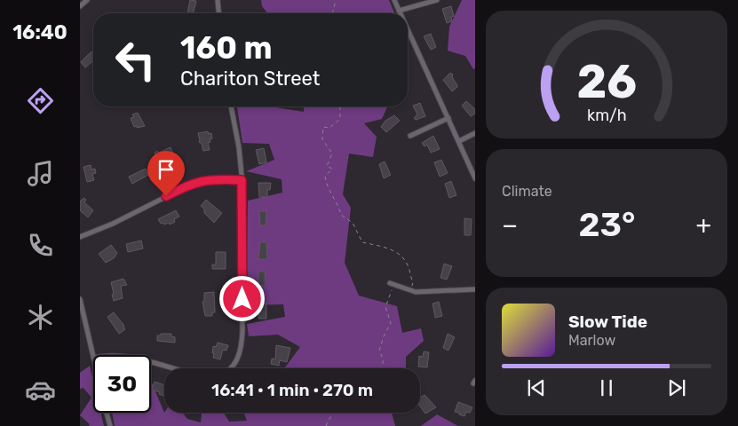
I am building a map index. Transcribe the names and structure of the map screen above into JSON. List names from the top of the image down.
{
  "page": {
    "tabs": "16:40",
    "turn": ["160 m", "Chariton Street"],
    "tile": "Climate",
    "heat": ["−", "23°", "+"],
    "song": ["Slow Tide", "Marlow"],
    "limit": "30",
    "trip": "16:41 · 1 min · 270 m",
    "gauge": ["26", "km/h"]
  }
}
